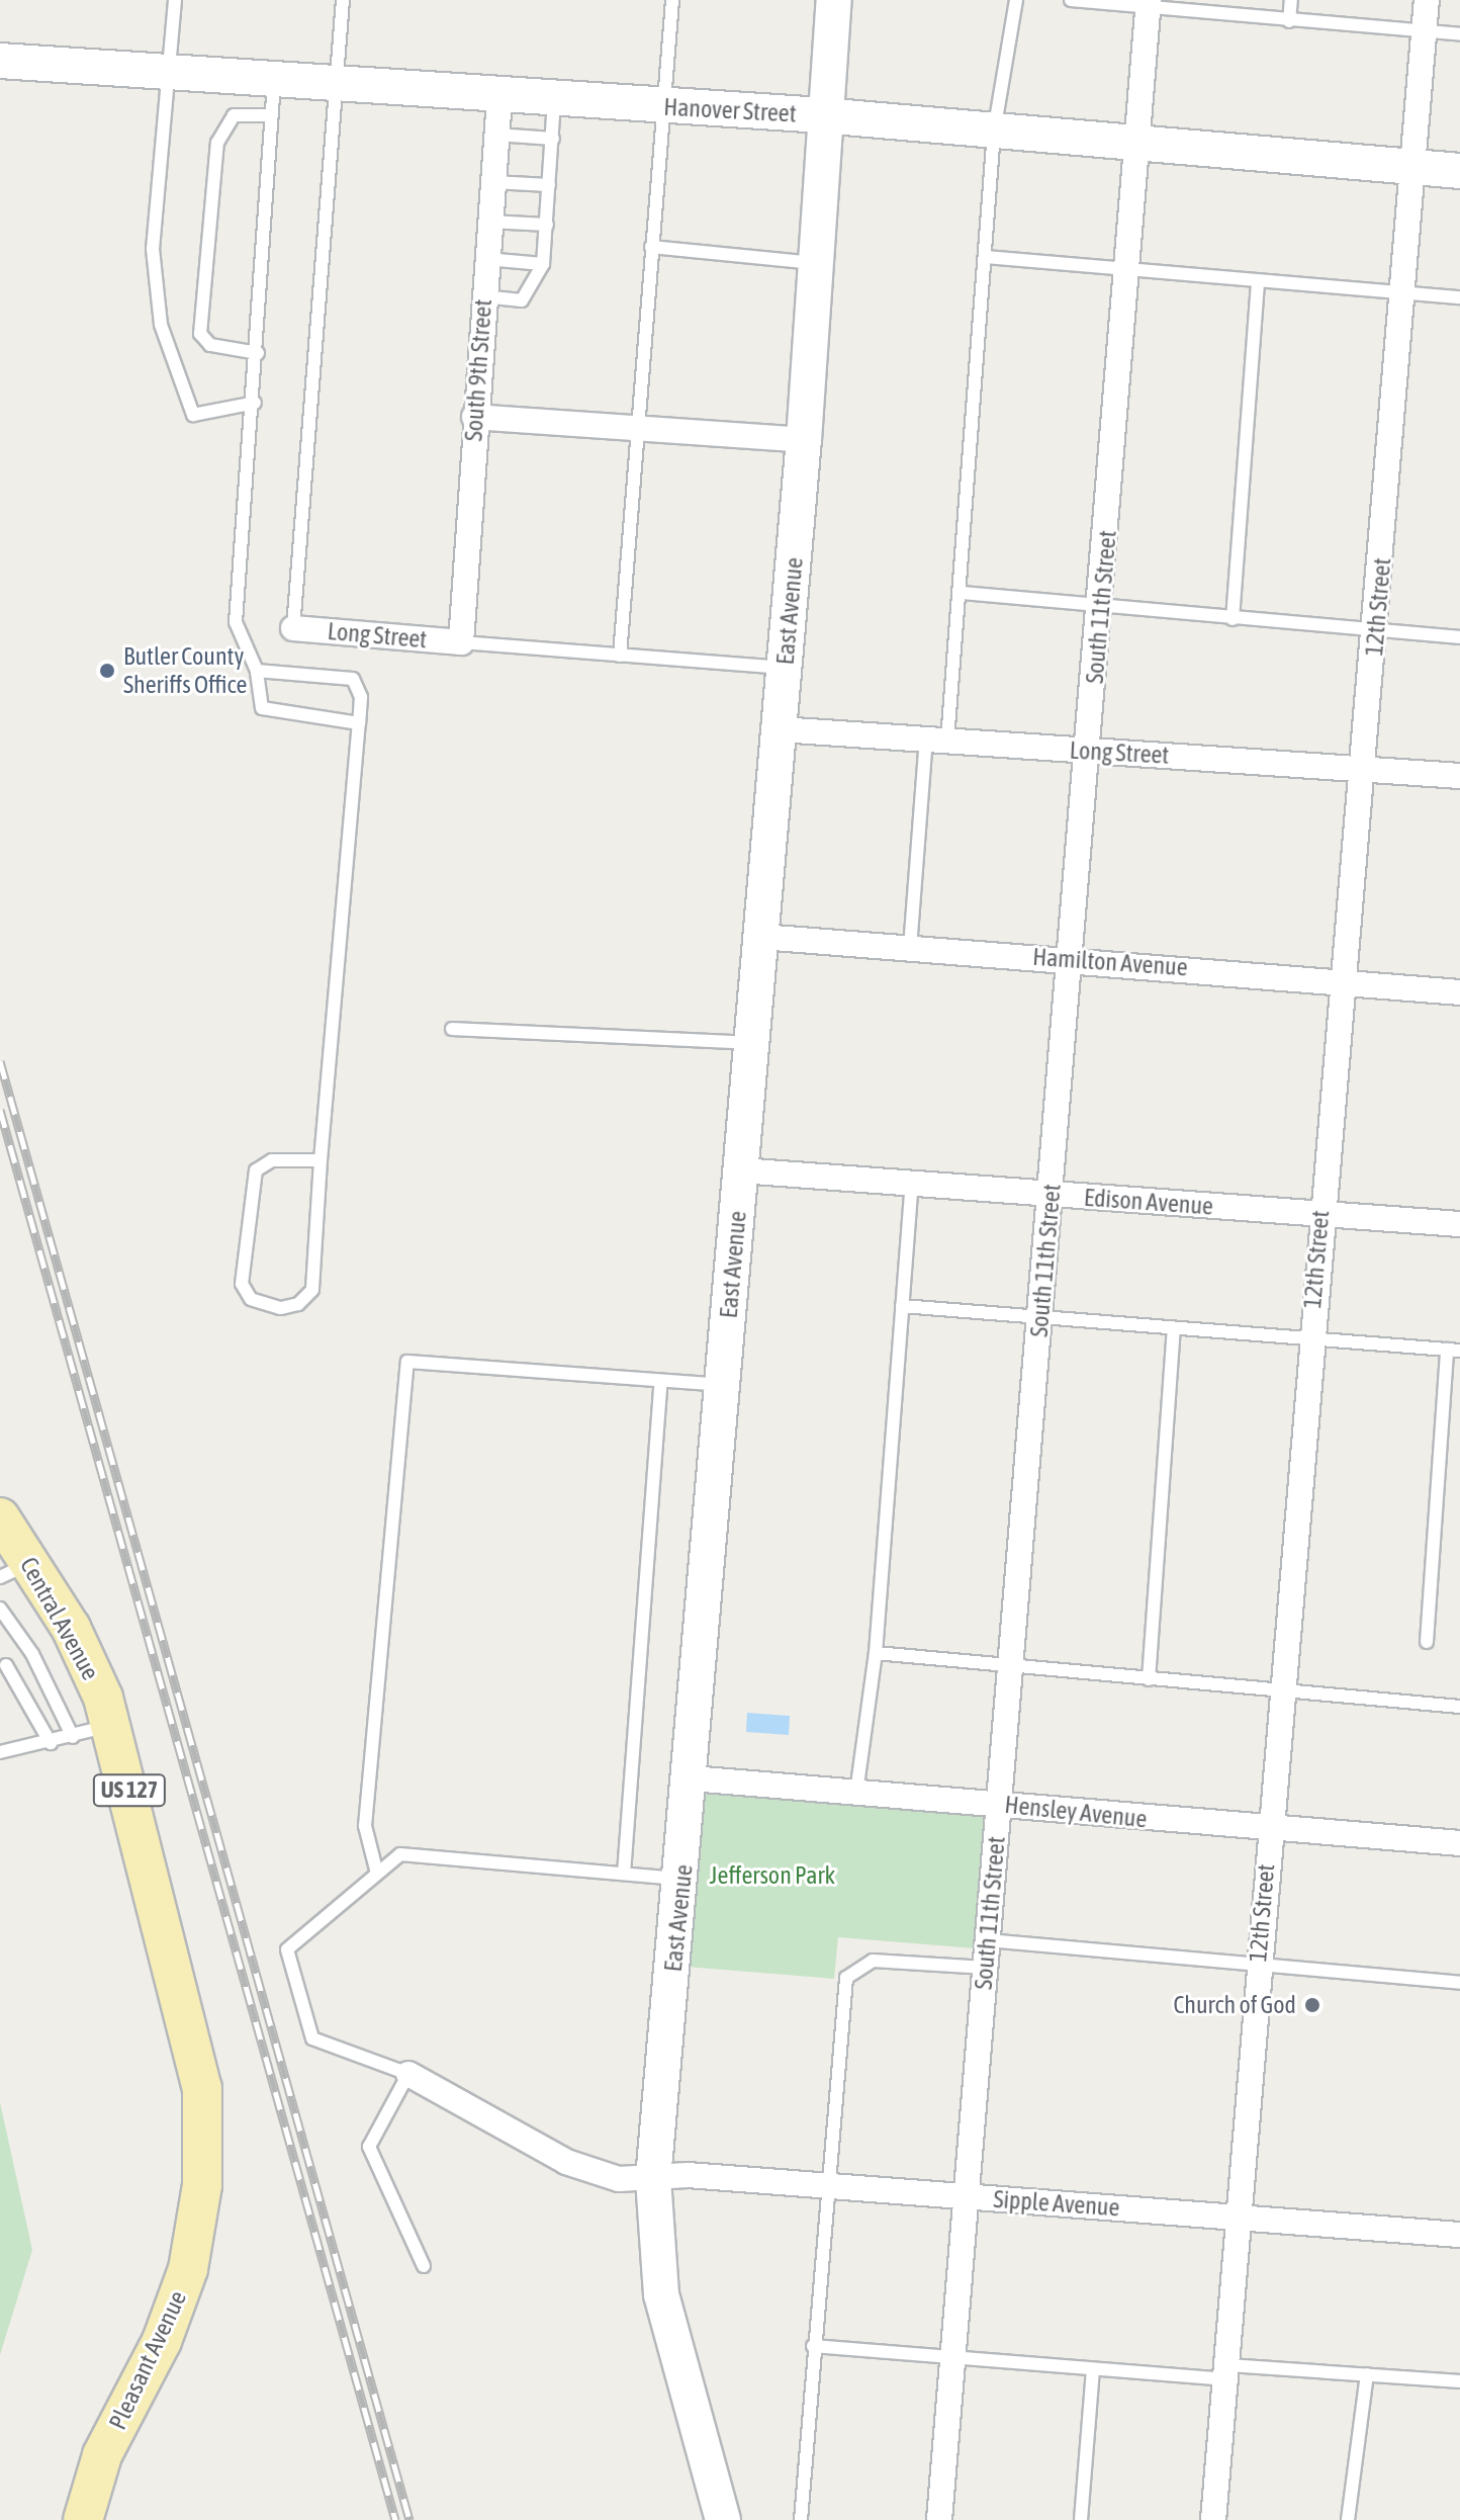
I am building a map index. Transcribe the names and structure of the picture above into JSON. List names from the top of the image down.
{
  "streets": {
    "main road": ["Central Avenue", "US 127", "Pleasant Avenue"],
    "street": [
      "Hanover Street",
      "South 9th Street",
      "South 11th Street",
      "12th Street",
      "East Avenue",
      "Long Street",
      "Hamilton Avenue",
      "Edison Avenue",
      "Hensley Avenue",
      "Sipple Avenue"
    ]
  },
  "crossings": [
    ["Hanover Street", "South 9th Street"],
    ["Hanover Street", "South 11th Street"],
    ["Hanover Street", "12th Street"],
    ["Hanover Street", "East Avenue"],
    ["South 9th Street", "Long Street"],
    ["South 11th Street", "Long Street"],
    ["South 11th Street", "Hamilton Avenue"],
    ["South 11th Street", "Edison Avenue"],
    ["South 11th Street", "Hensley Avenue"],
    ["South 11th Street", "Sipple Avenue"],
    ["12th Street", "Long Street"],
    ["12th Street", "Hamilton Avenue"],
    ["12th Street", "Edison Avenue"],
    ["12th Street", "Hensley Avenue"],
    ["12th Street", "Sipple Avenue"],
    ["East Avenue", "Long Street"],
    ["East Avenue", "Hamilton Avenue"],
    ["East Avenue", "Edison Avenue"],
    ["East Avenue", "Hensley Avenue"],
    ["East Avenue", "Sipple Avenue"],
    ["Central Avenue", "Pleasant Avenue"]
  ],
  "parks": ["Jefferson Park"],
  "places": ["Butler County Sheriffs Office", "Church of God"]
}
